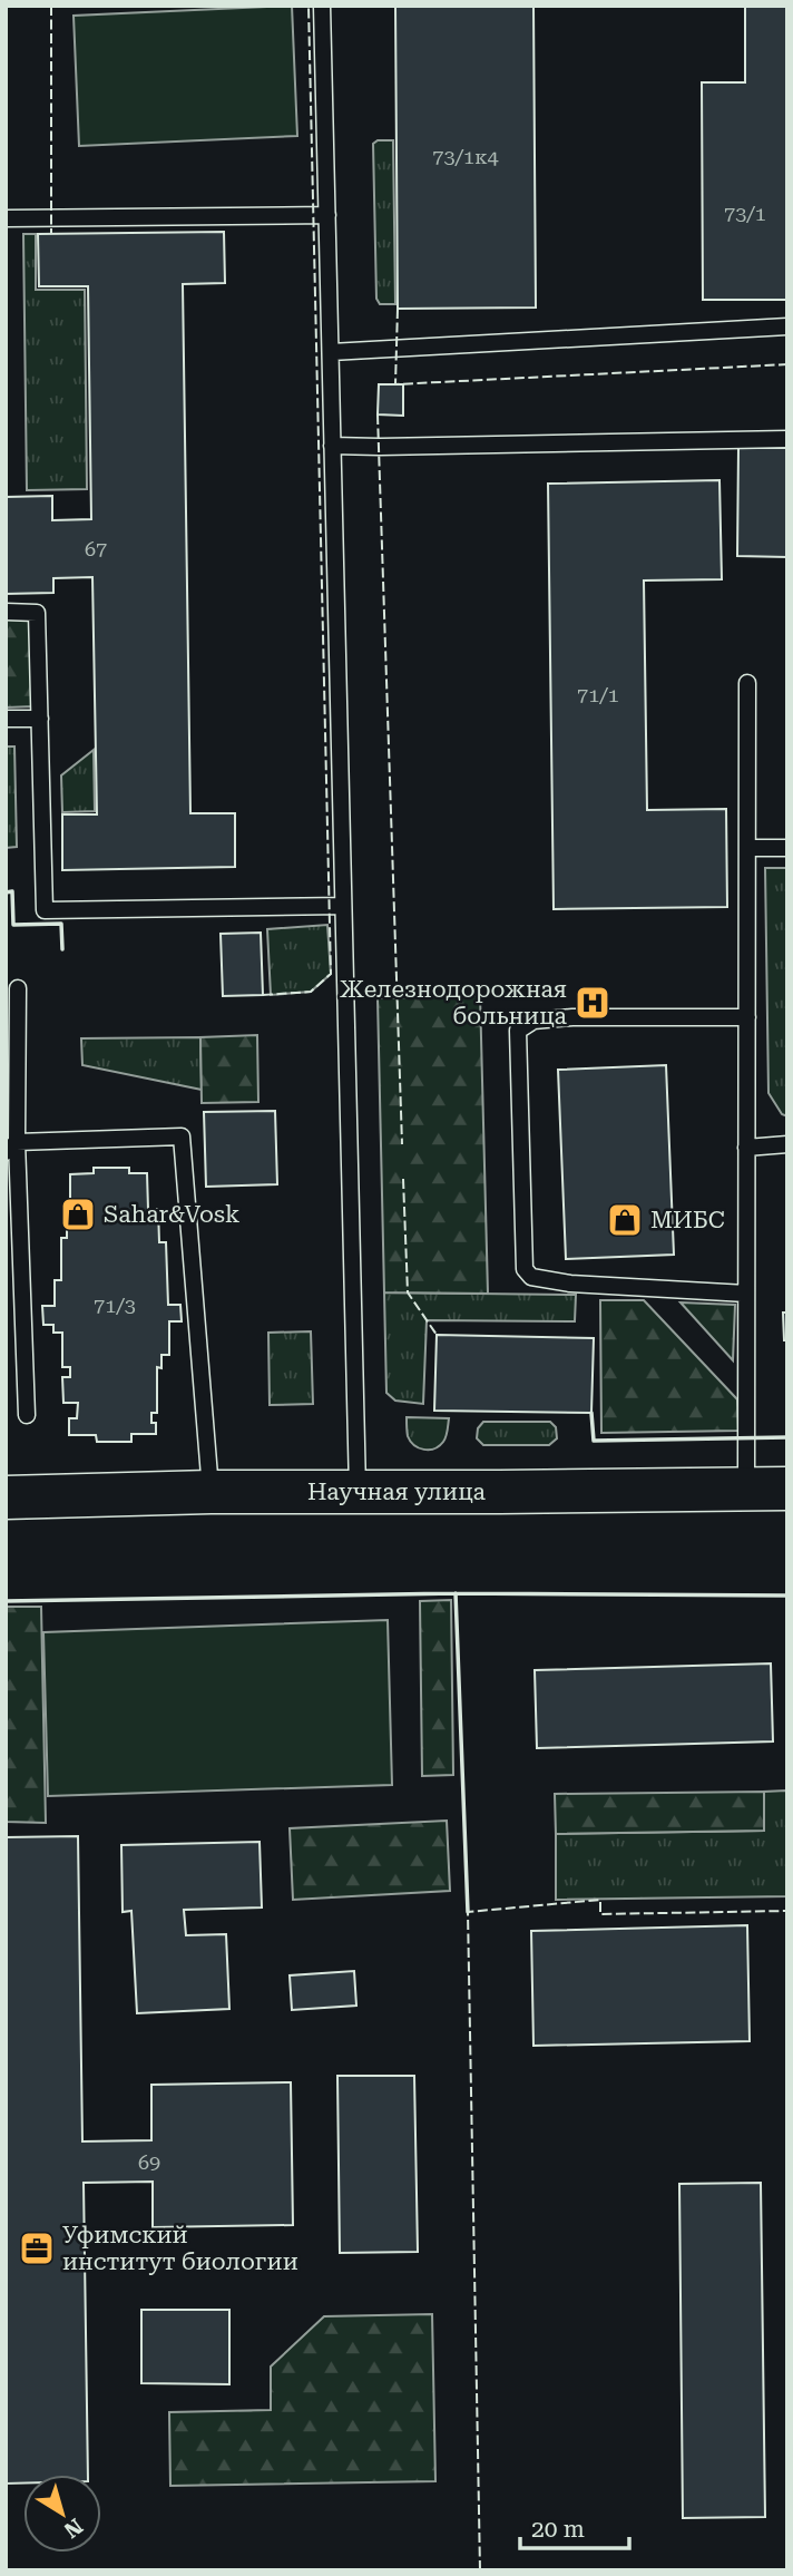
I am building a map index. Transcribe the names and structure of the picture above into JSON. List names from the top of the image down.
{
  "streets": {
    "street": ["Научная улица"]
  },
  "places": {
    "hospital": ["Железнодорожная больница"],
    "shop": ["Sahar&Vosk", "МИБС"],
    "office": ["Уфимский институт биологии"]
  },
  "house_numbers": [
    "73/1к4",
    "73/1",
    "67",
    "71/1",
    "71/3",
    "69"
  ],
  "scale_bar": "20 m",
  "north": "bottom right"
}
